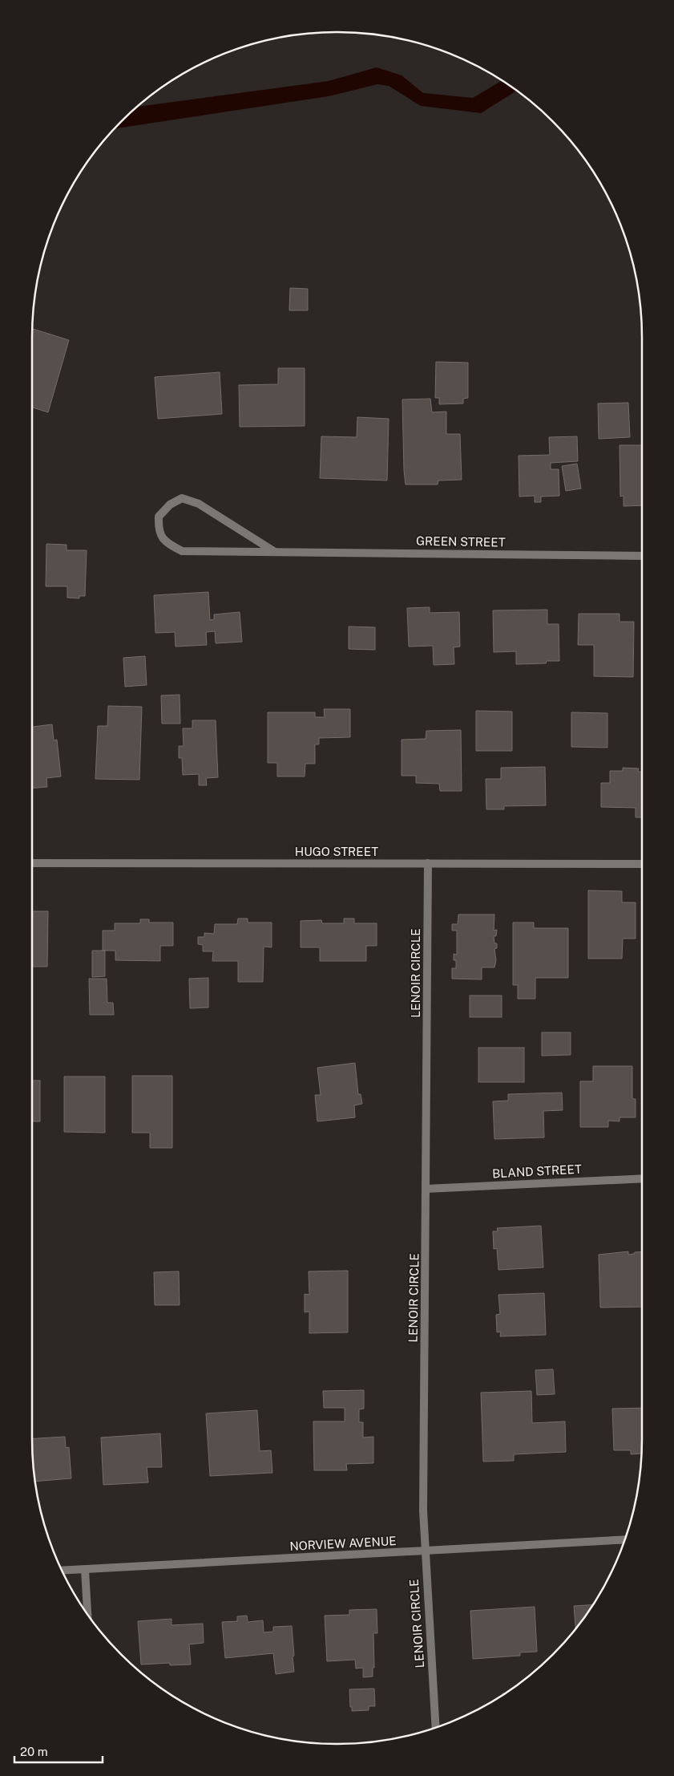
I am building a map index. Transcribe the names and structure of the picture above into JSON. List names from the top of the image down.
{
  "streets": {
    "street": [
      "GREEN STREET",
      "HUGO STREET",
      "LENOIR CIRCLE",
      "BLAND STREET",
      "NORVIEW AVENUE"
    ]
  },
  "crossings": [
    ["HUGO STREET", "LENOIR CIRCLE"],
    ["LENOIR CIRCLE", "BLAND STREET"],
    ["LENOIR CIRCLE", "NORVIEW AVENUE"]
  ],
  "scale_bar": "20 m"
}
